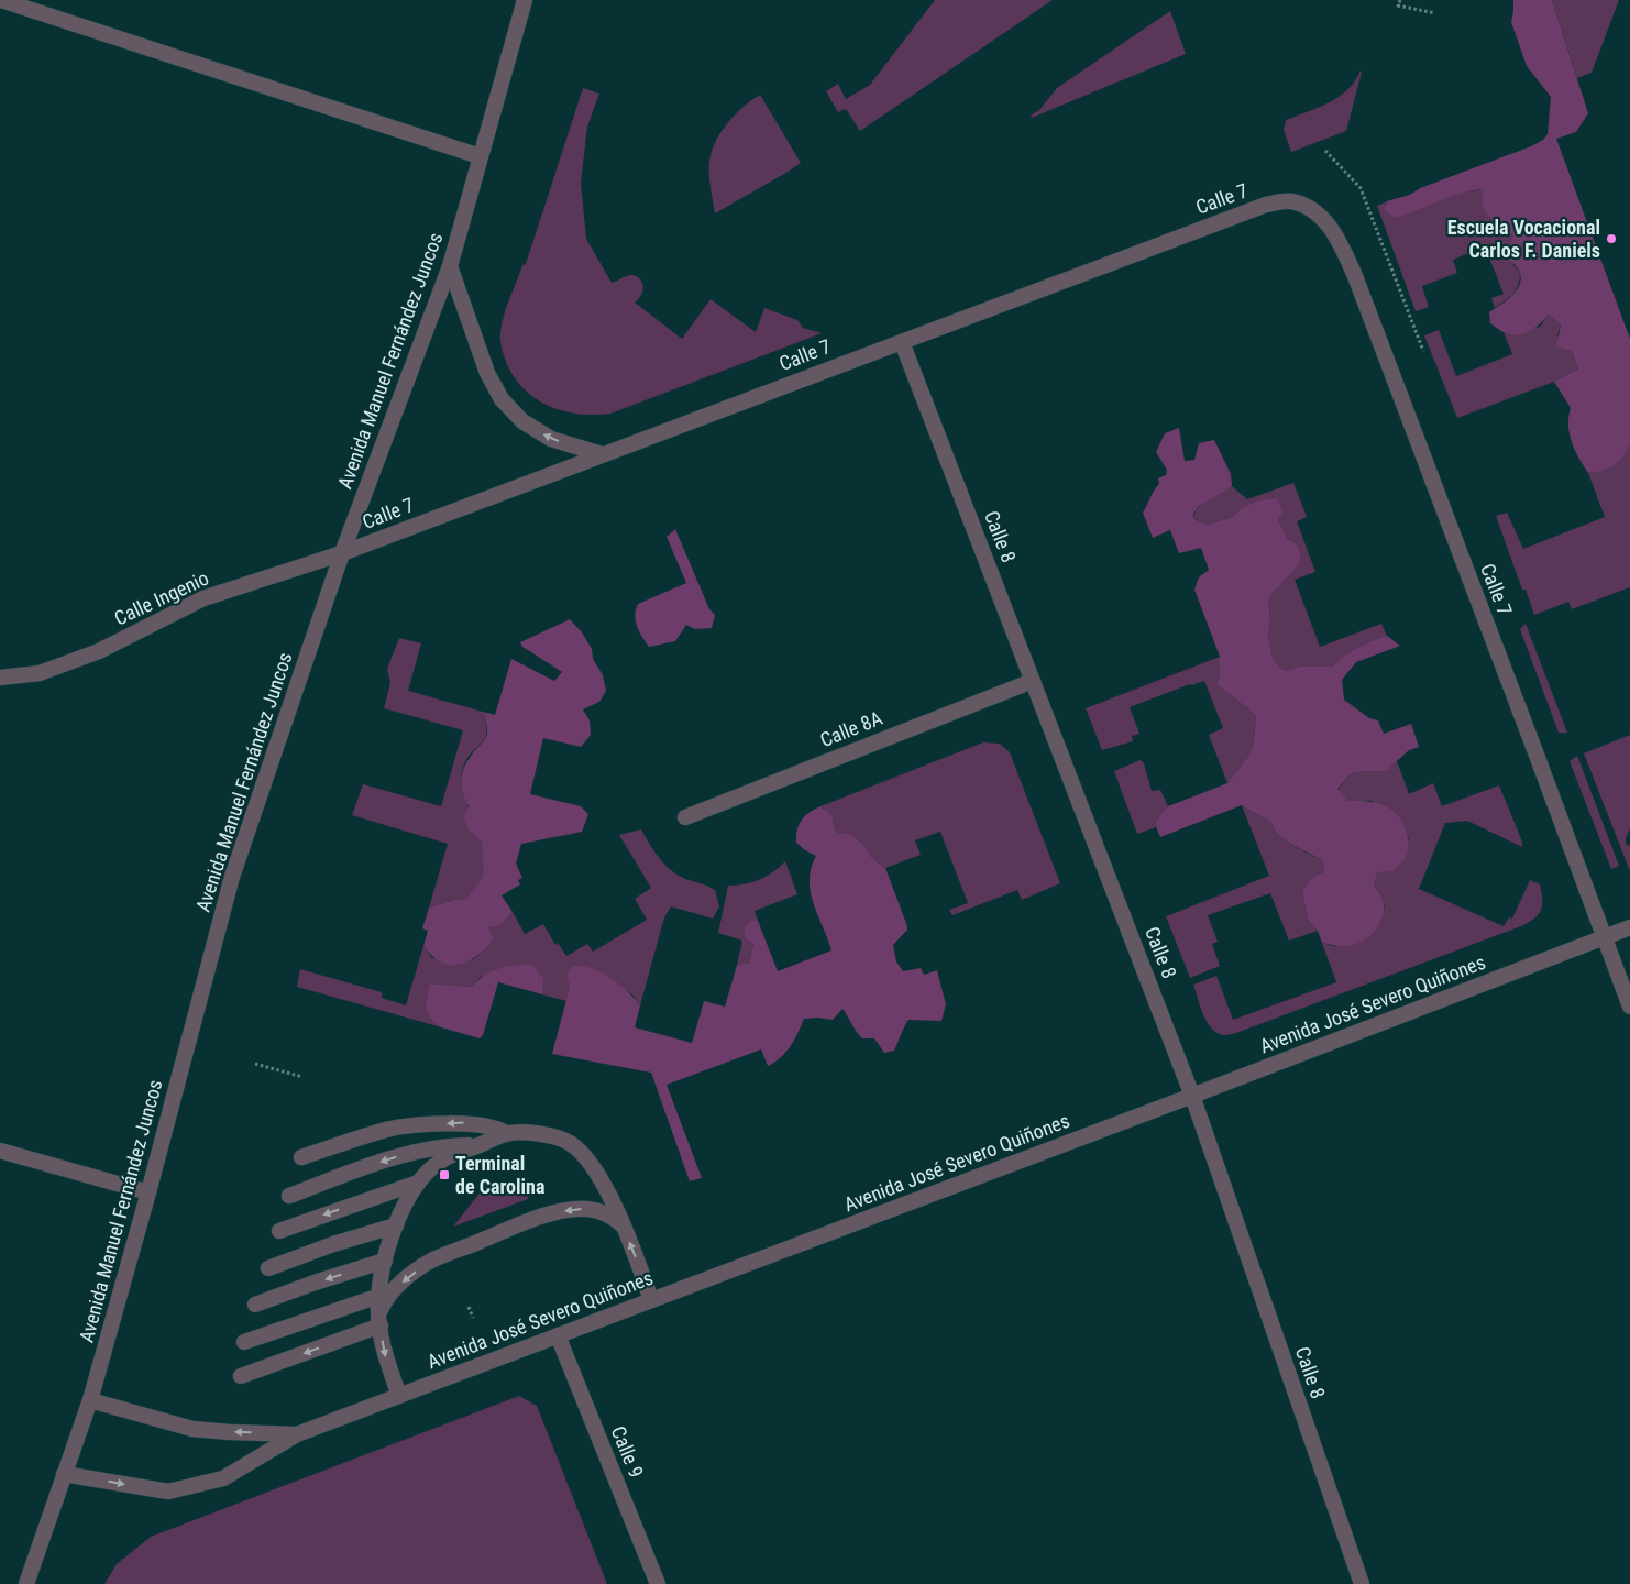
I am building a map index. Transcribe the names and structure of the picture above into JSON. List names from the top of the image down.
{
  "streets": {
    "street": [
      "Calle 7",
      "Avenida Manuel Fernández Juncos",
      "Calle 8",
      "Calle Ingenio",
      "Calle 8A",
      "Avenida José Severo Quiñones",
      "Calle 9"
    ]
  },
  "crossings": [
    ["Calle 7", "Avenida Manuel Fernández Juncos"],
    ["Calle 7", "Calle 8"],
    ["Calle 7", "Calle Ingenio"],
    ["Calle 7", "Avenida José Severo Quiñones"],
    ["Avenida Manuel Fernández Juncos", "Calle Ingenio"],
    ["Avenida Manuel Fernández Juncos", "Avenida José Severo Quiñones"],
    ["Calle 8", "Calle 8A"],
    ["Calle 8", "Avenida José Severo Quiñones"],
    ["Avenida José Severo Quiñones", "Calle 9"]
  ],
  "places": {
    "other": ["Escuela Vocacional Carlos F. Daniels"],
    "transit": ["Terminal de Carolina"]
  }
}
